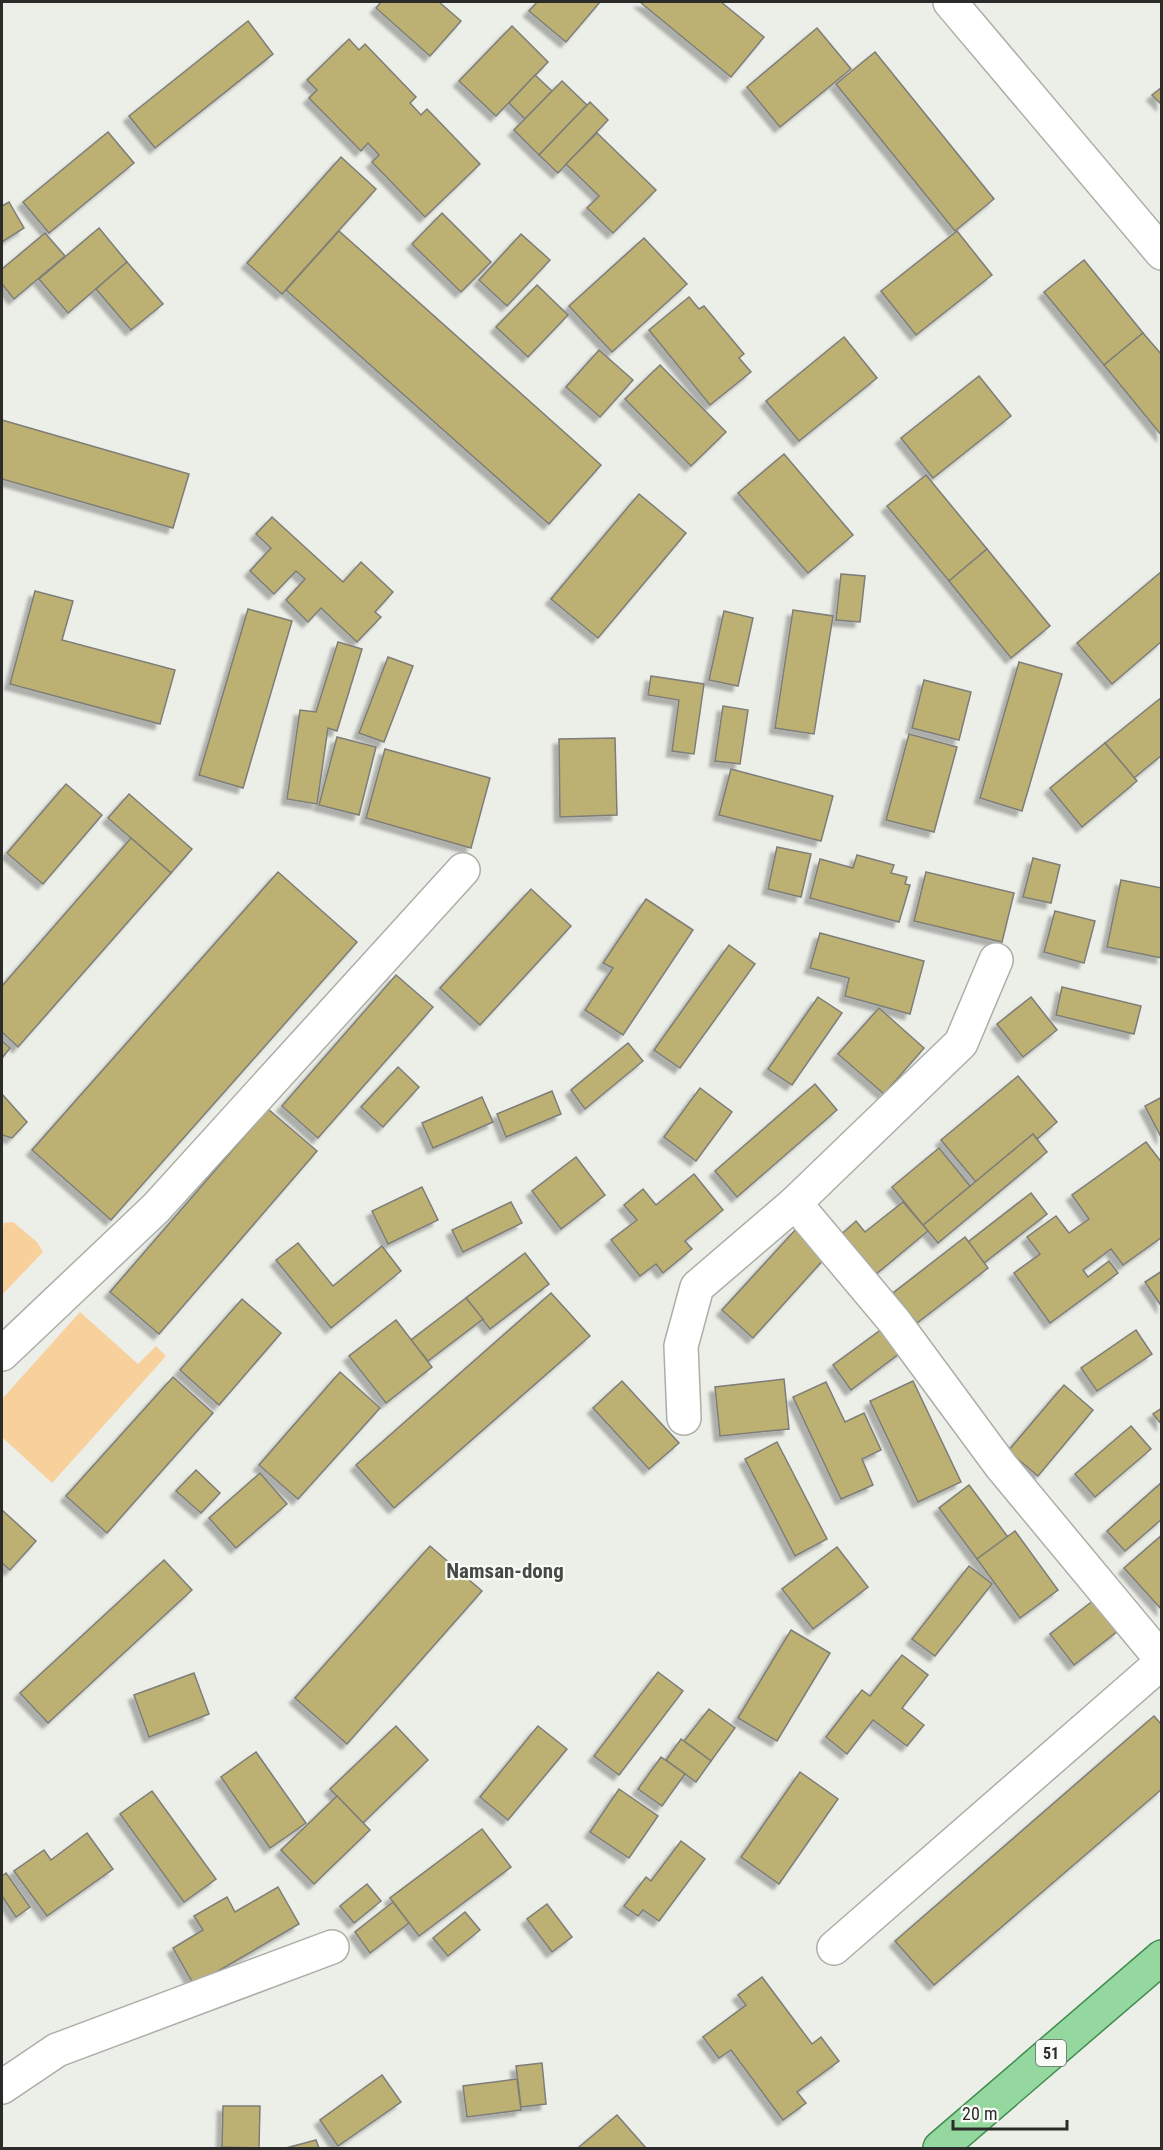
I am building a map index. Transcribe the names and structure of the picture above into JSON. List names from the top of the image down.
{
  "streets": {
    "main road": ["51"]
  },
  "districts": ["Namsan-dong"],
  "scale_bar": "20 m"
}
